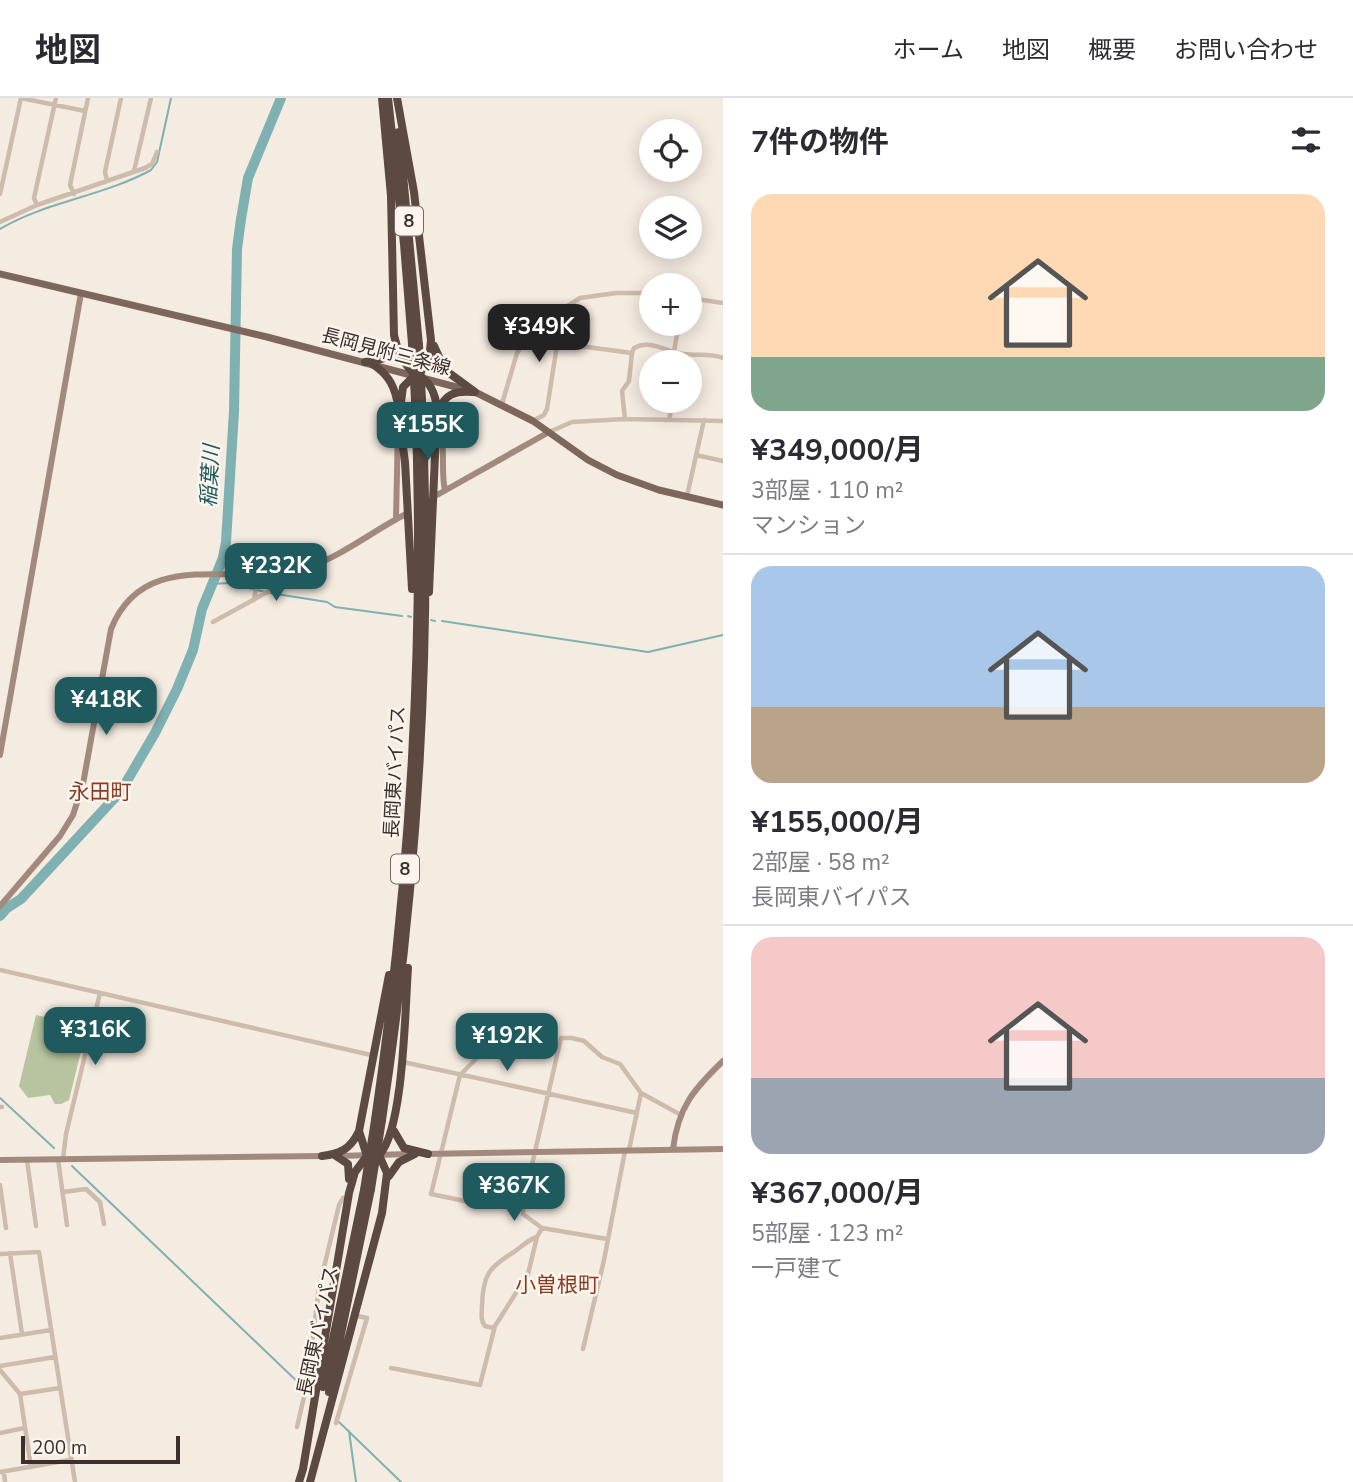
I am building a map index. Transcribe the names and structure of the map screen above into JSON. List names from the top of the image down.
{
  "streets": {
    "highway": ["8", "長岡東バイパス"],
    "main road": ["長岡見附三条線"]
  },
  "crossings": [
    ["8", "長岡東バイパス"]
  ],
  "districts": ["永田町", "小曽根町"],
  "water": ["稲葉川"],
  "scale_bar": "200 m",
  "page": {
    "header": "地図",
    "nav": [
      "ホーム",
      "地図",
      "概要",
      "お問い合わせ"
    ],
    "heading": "7件の物件",
    "map_buttons": ["+", "−"],
    "list": [
      {
        "name": "¥349,000/月",
        "note": "3部屋 · 110 m² · マンション"
      },
      {
        "name": "¥155,000/月",
        "note": "2部屋 · 58 m² · 長岡東バイパス"
      },
      {
        "name": "¥367,000/月",
        "note": "5部屋 · 123 m² · 一戸建て"
      }
    ],
    "price": [
      "¥349K",
      "¥155K",
      "¥232K",
      "¥418K",
      "¥316K",
      "¥192K",
      "¥367K"
    ],
    "scale": "200 m"
  }
}
